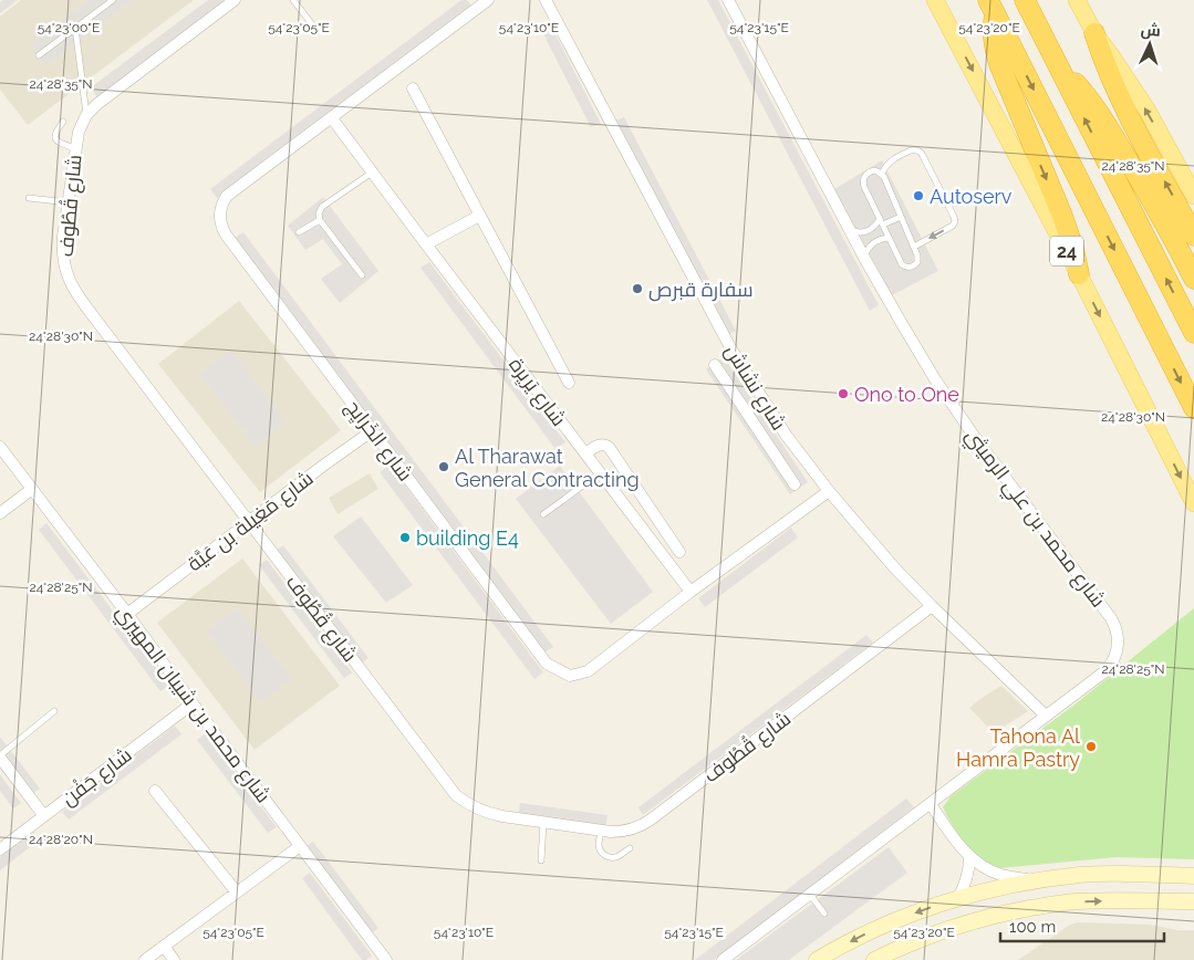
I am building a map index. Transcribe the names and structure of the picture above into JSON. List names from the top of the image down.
{
  "streets": {
    "highway": ["24"],
    "street": [
      "شارع قُطُوف",
      "شارع نشاش",
      "شارع يَريِرة",
      "شارع الخَرايِج",
      "شارع محمد بن علي الرميثي",
      "شارع مَغِيلة بن عَيَّة",
      "شارع محمد بن شيبان المهيري",
      "شارع جَفْن"
    ]
  },
  "crossings": [
    ["شارع قُطُوف", "شارع نشاش"],
    ["شارع قُطُوف", "شارع مَغِيلة بن عَيَّة"],
    ["شارع نشاش", "شارع الخَرايِج"],
    ["شارع نشاش", "شارع محمد بن علي الرميثي"],
    ["شارع يَريِرة", "شارع الخَرايِج"],
    ["شارع الخَرايِج", "شارع مَغِيلة بن عَيَّة"],
    ["شارع مَغِيلة بن عَيَّة", "شارع محمد بن شيبان المهيري"],
    ["شارع محمد بن شيبان المهيري", "شارع جَفْن"]
  ],
  "places": [
    "Autoserv",
    "سفارة قبرص",
    "Ono to One",
    "Al Tharawat General Contracting",
    "building E4",
    "Tahona Al Hamra Pastry"
  ],
  "scale_bar": "100 m",
  "north": "top",
  "coordinates": [
    "54°23'00\"E",
    "54°23'05\"E",
    "54°23'10\"E",
    "54°23'15\"E",
    "54°23'20\"E",
    "24°28'35\"N",
    "24°28'30\"N",
    "24°28'25\"N",
    "24°28'20\"N"
  ]
}
